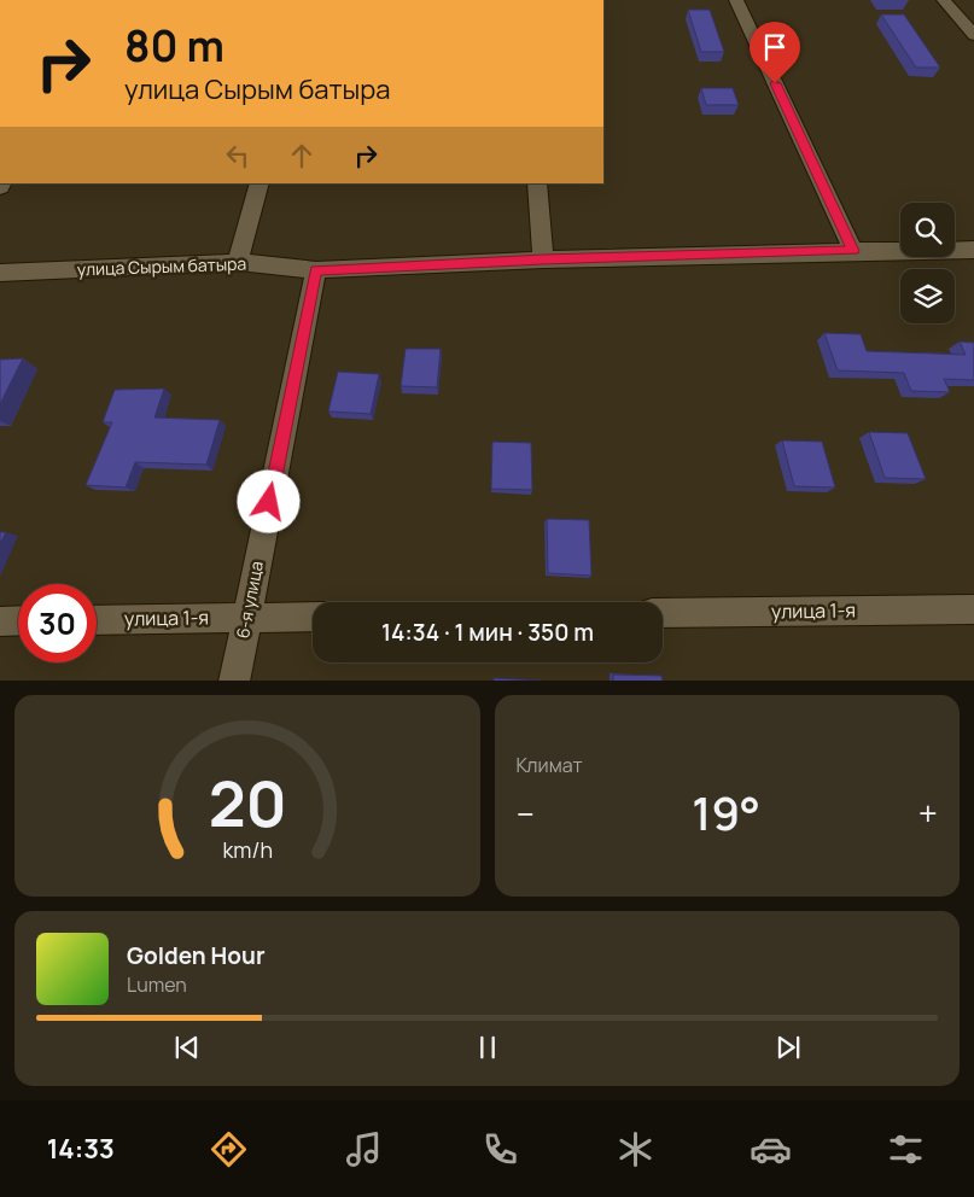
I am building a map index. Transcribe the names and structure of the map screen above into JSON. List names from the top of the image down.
{
  "streets": {
    "street": ["улица Сырым батыра", "6-я улица", "улица 1-я"]
  },
  "crossings": [
    ["улица Сырым батыра", "6-я улица"],
    ["6-я улица", "улица 1-я"]
  ],
  "page": {
    "turn": ["80 m", "улица Сырым батыра"],
    "limit": "30",
    "trip": "14:34 · 1 мин · 350 m",
    "tile": "Климат",
    "heat": ["−", "19°", "+"],
    "song": ["Golden Hour", "Lumen"],
    "tabs": "14:33",
    "gauge": ["20", "km/h"]
  }
}
